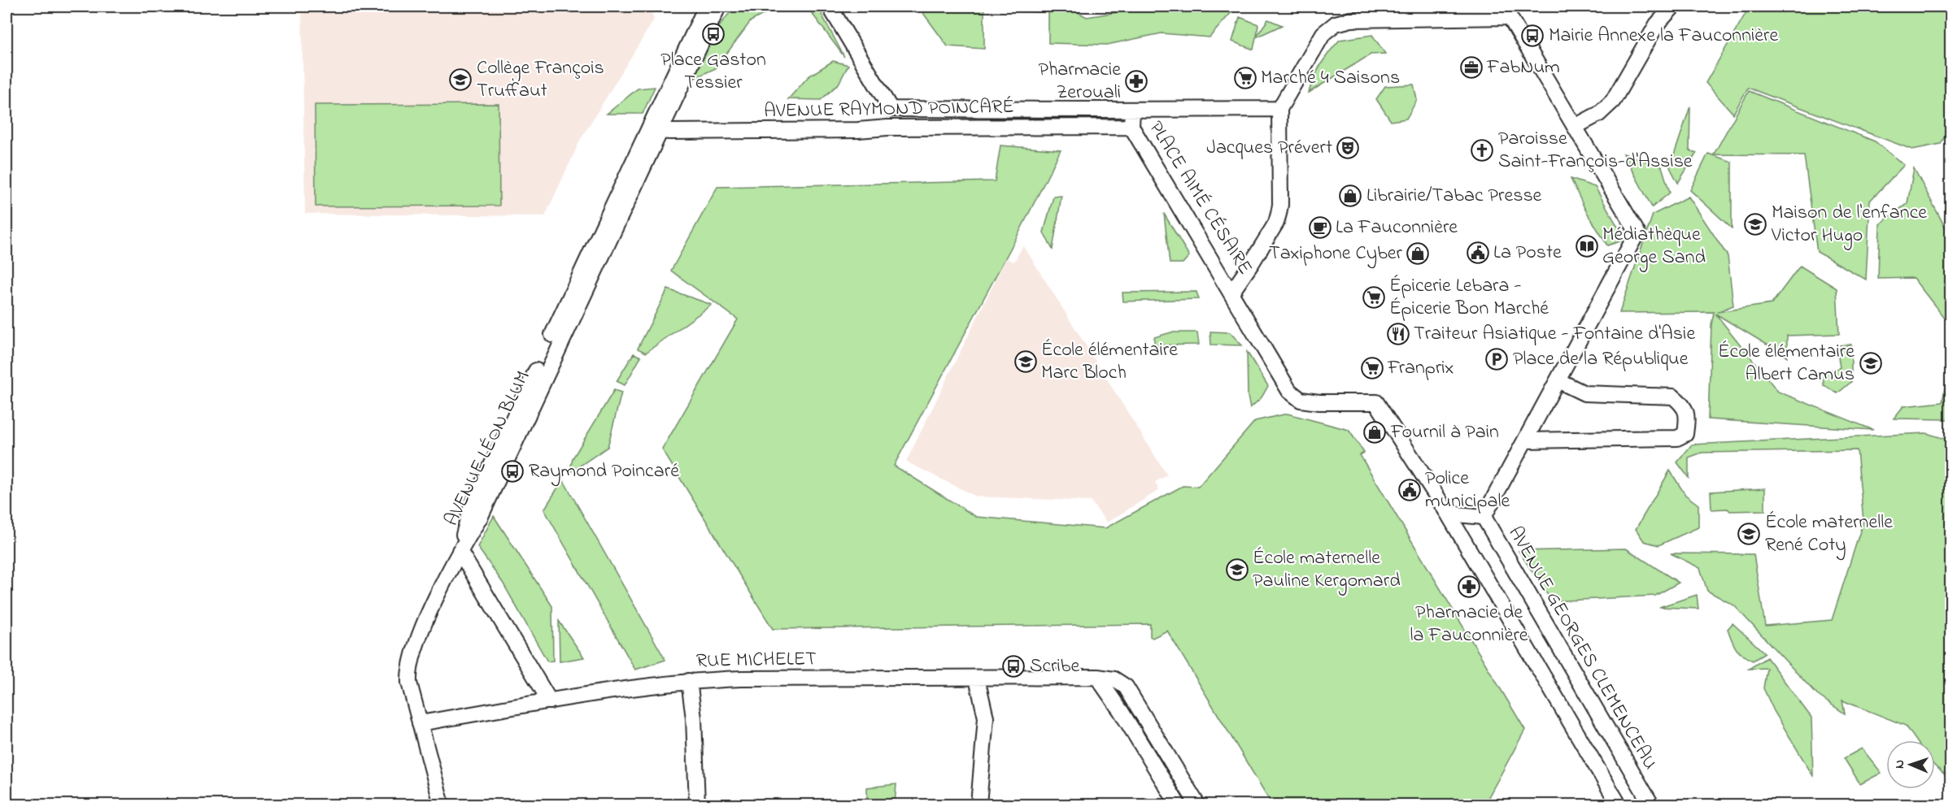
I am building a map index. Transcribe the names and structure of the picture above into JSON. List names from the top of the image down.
{
  "streets": {
    "street": [
      "AVENUE RAYMOND POINCARÉ",
      "PLACE AIMÉ CÉSAIRE",
      "AVENUE LÉON BLUM",
      "AVENUE GEORGES CLEMENCEAU",
      "RUE MICHELET"
    ]
  },
  "crossings": [
    ["AVENUE RAYMOND POINCARÉ", "PLACE AIMÉ CÉSAIRE"],
    ["AVENUE RAYMOND POINCARÉ", "AVENUE LÉON BLUM"],
    ["AVENUE LÉON BLUM", "RUE MICHELET"]
  ],
  "places": {
    "bus stop": [
      "Place Gaston Tessier",
      "Mairie Annexe la Fauconnière",
      "Raymond Poincaré",
      "Scribe"
    ],
    "office": ["FabNum"],
    "supermarket": ["Marché 4 Saisons", "Épicerie Lebara - Épicerie Bon Marché", "Franprix"],
    "school or university": [
      "Collège François Truffaut",
      "Maison de l'enfance Victor Hugo",
      "École élémentaire Marc Bloch",
      "École élémentaire Albert Camus",
      "École maternelle René Coty",
      "École maternelle Pauline Kergomard"
    ],
    "pharmacy": ["Pharmacie Zerouali", "Pharmacie de la Fauconnière"],
    "theatre": ["Jacques Prévert"],
    "church": ["Paroisse Saint-François-d'Assise"],
    "shop": ["Librairie/Tabac Presse", "Taxiphone Cyber", "Fournil à Pain"],
    "cafe": ["La Fauconnière"],
    "library": ["Médiathèque George Sand"],
    "public building": ["La Poste", "Police municipale"],
    "restaurant": ["Traiteur Asiatique - Fontaine d'Asie"],
    "parking": ["Place de la République"]
  },
  "north": "left"
}
